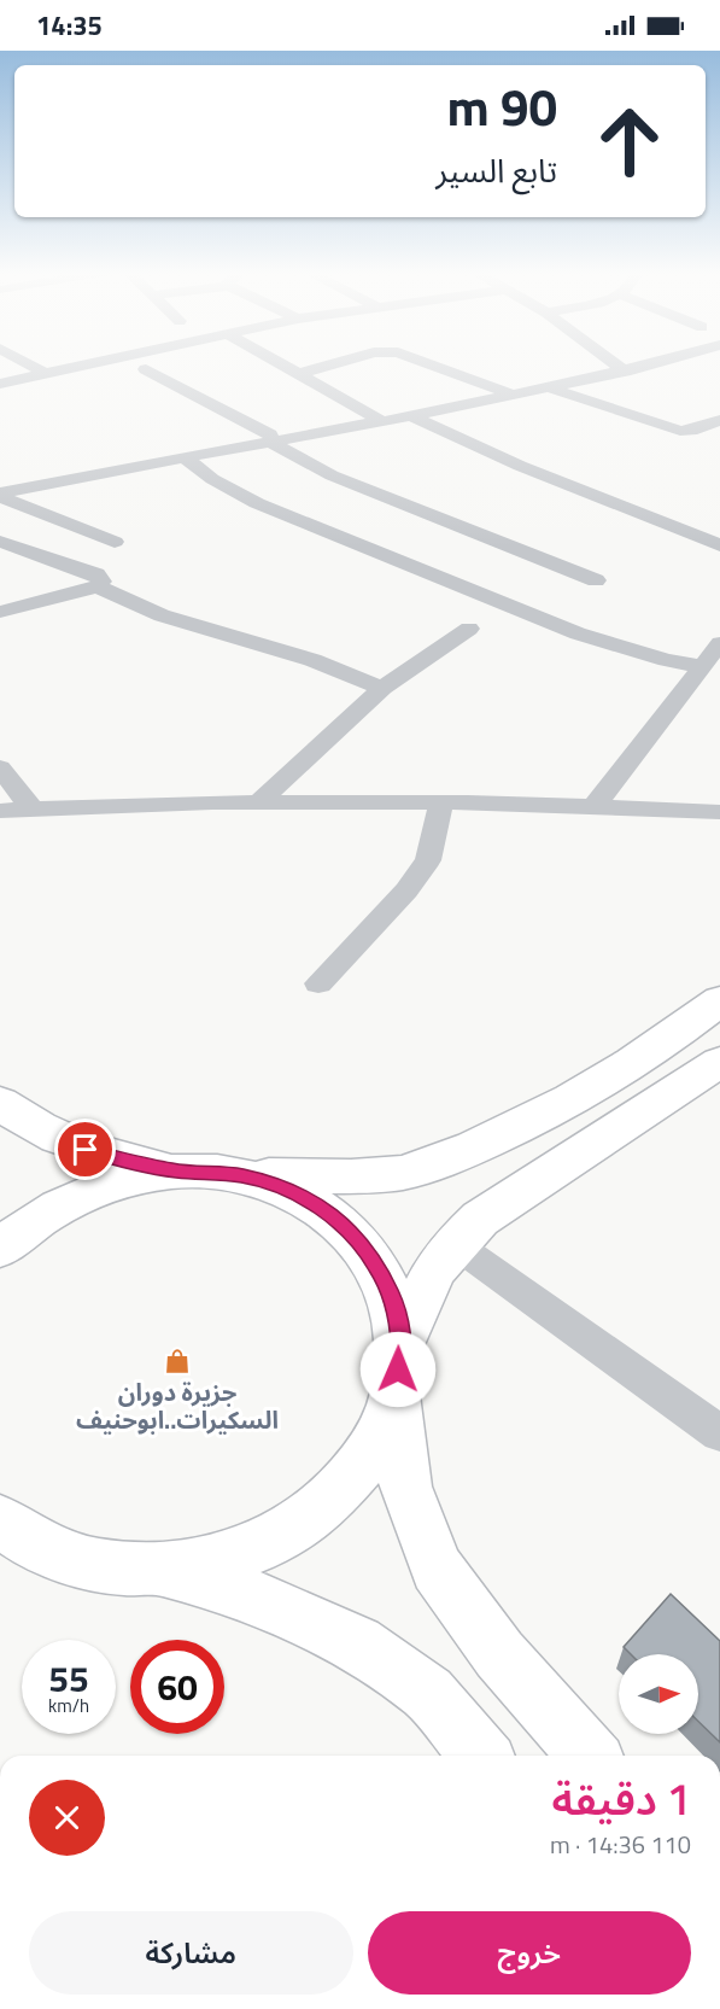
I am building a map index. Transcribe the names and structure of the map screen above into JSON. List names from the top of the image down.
{
  "places": {
    "shop": ["جزيرة دوران السكيرات..ابوحنيف"]
  },
  "north": "right",
  "page": {
    "status": "14:35",
    "turn": ["90 m", "تابع السير"],
    "speed": "55 km/h",
    "limit": "60",
    "heading": ["1 دقيقة", "110 m · 14:36"],
    "buttons": ["خروج", "مشاركة"]
  }
}
